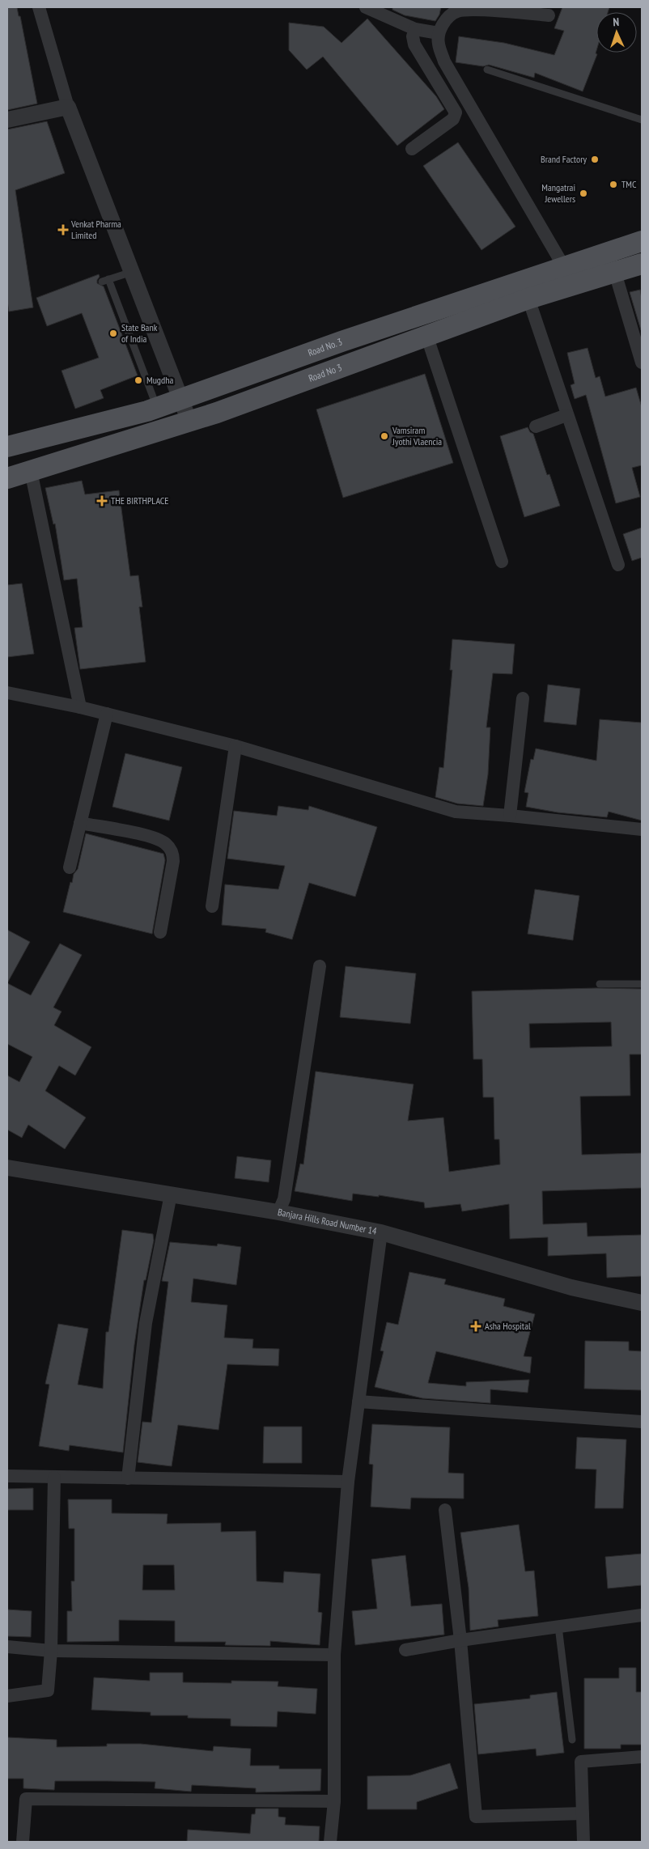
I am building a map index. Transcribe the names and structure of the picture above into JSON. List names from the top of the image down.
{
  "streets": {
    "main road": ["Road No. 3", "Road No 3"],
    "street": ["Banjara Hills Road Number 14"]
  },
  "places": {
    "other": [
      "Brand Factory",
      "TMC",
      "Mangatrai Jewellers",
      "State Bank of India",
      "Mugdha",
      "Vamsiram Jyothi Vlaencia"
    ],
    "health": ["Venkat Pharma Limited", "THE BIRTHPLACE", "Asha Hospital"]
  },
  "north": "top"
}
